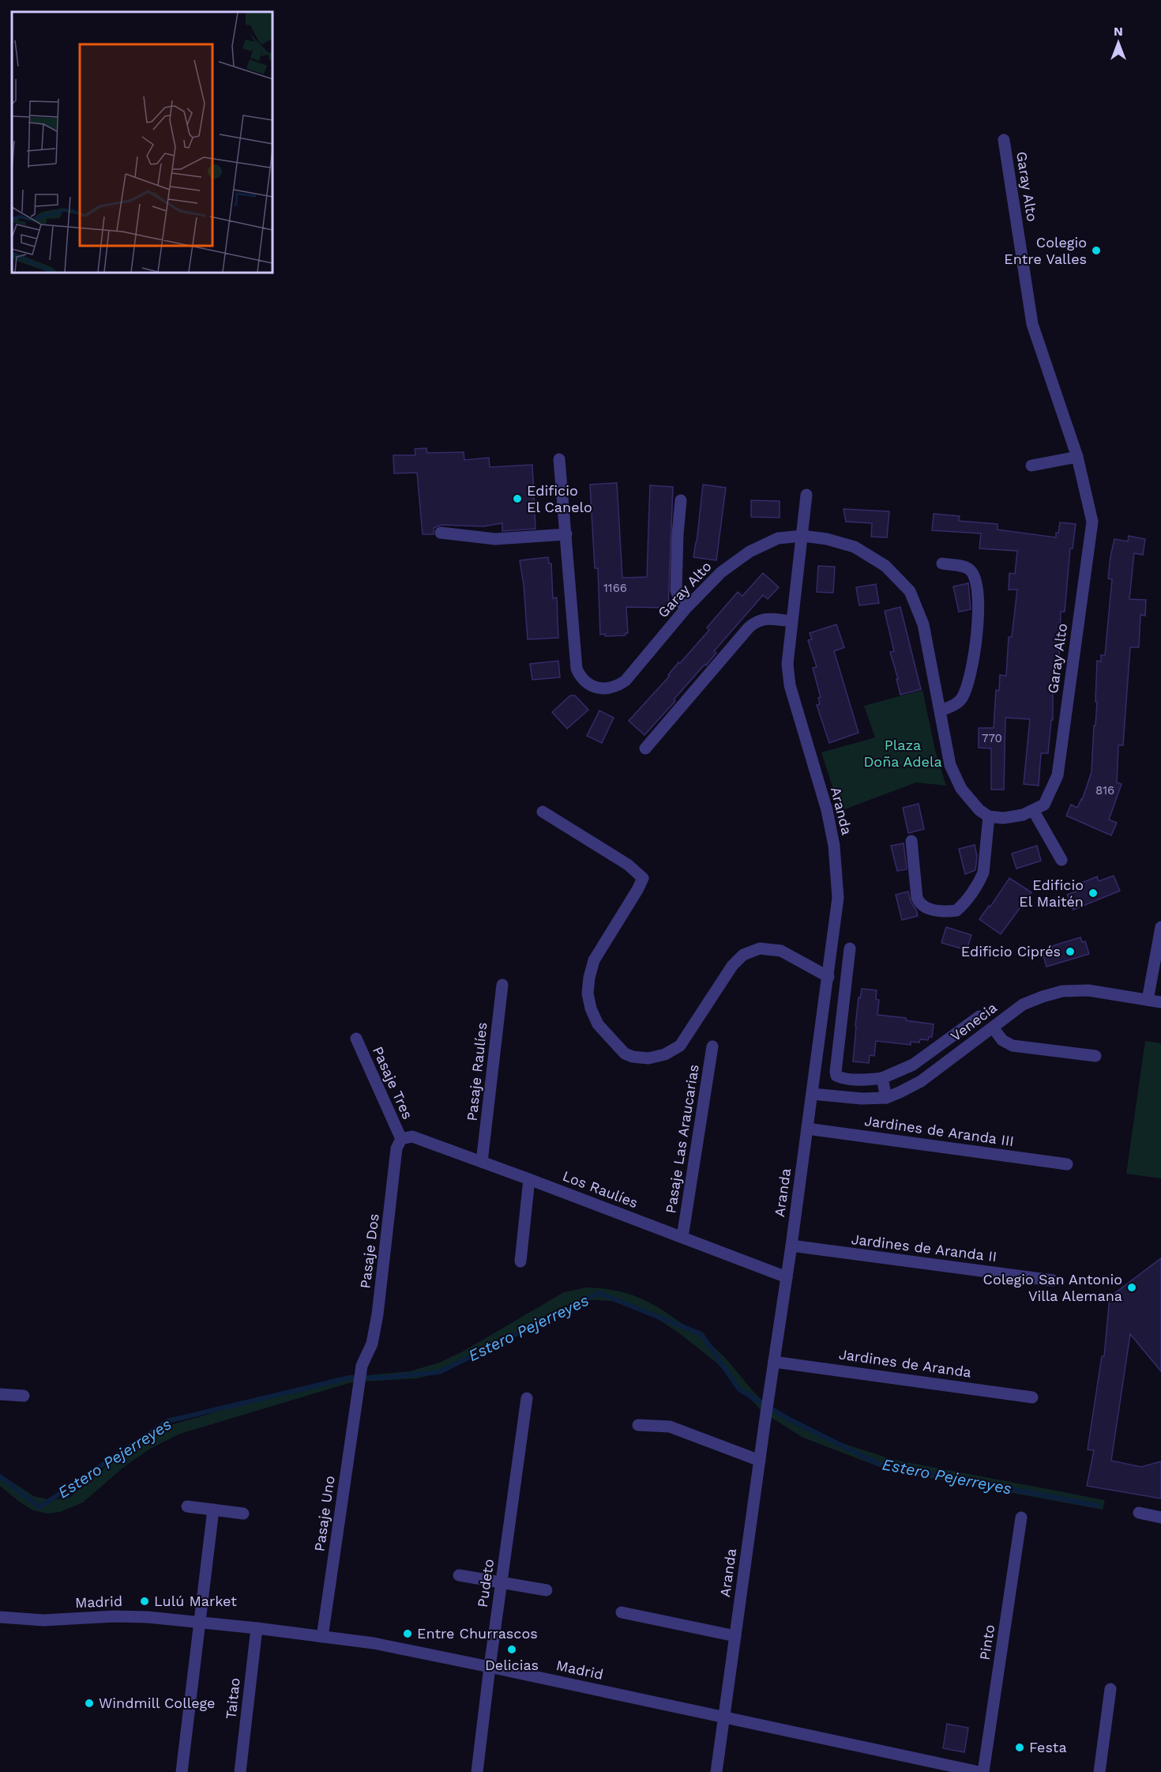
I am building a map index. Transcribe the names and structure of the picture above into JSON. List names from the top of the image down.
{
  "streets": {
    "street": [
      "Garay Alto",
      "Aranda",
      "Venecia",
      "Pasaje Raulíes",
      "Pasaje Tres",
      "Jardines de Aranda III",
      "Pasaje Las Araucarias",
      "Los Raulíes",
      "Jardines de Aranda II",
      "Pasaje Dos",
      "Jardines de Aranda",
      "Pasaje Uno",
      "Pudeto",
      "Madrid",
      "Pinto",
      "Taitao"
    ]
  },
  "crossings": [
    ["Garay Alto", "Aranda"],
    ["Aranda", "Venecia"],
    ["Aranda", "Jardines de Aranda III"],
    ["Aranda", "Los Raulíes"],
    ["Aranda", "Jardines de Aranda II"],
    ["Aranda", "Jardines de Aranda"],
    ["Aranda", "Madrid"],
    ["Pasaje Raulíes", "Los Raulíes"],
    ["Pasaje Tres", "Los Raulíes"],
    ["Pasaje Tres", "Pasaje Dos"],
    ["Pasaje Las Araucarias", "Los Raulíes"],
    ["Los Raulíes", "Pasaje Dos"],
    ["Pasaje Dos", "Pasaje Uno"],
    ["Pasaje Uno", "Madrid"],
    ["Pudeto", "Madrid"],
    ["Madrid", "Pinto"],
    ["Madrid", "Taitao"]
  ],
  "water": ["Estero Pejerreyes"],
  "parks": ["Plaza Doña Adela"],
  "places": [
    "Colegio Entre Valles",
    "Edificio El Canelo",
    "Edificio El Maitén",
    "Edificio Ciprés",
    "Colegio San Antonio Villa Alemana",
    "Lulú Market",
    "Entre Churrascos",
    "Delicias",
    "Windmill College",
    "Festa"
  ],
  "house_numbers": ["1166", "770", "816"],
  "north": "top"
}
